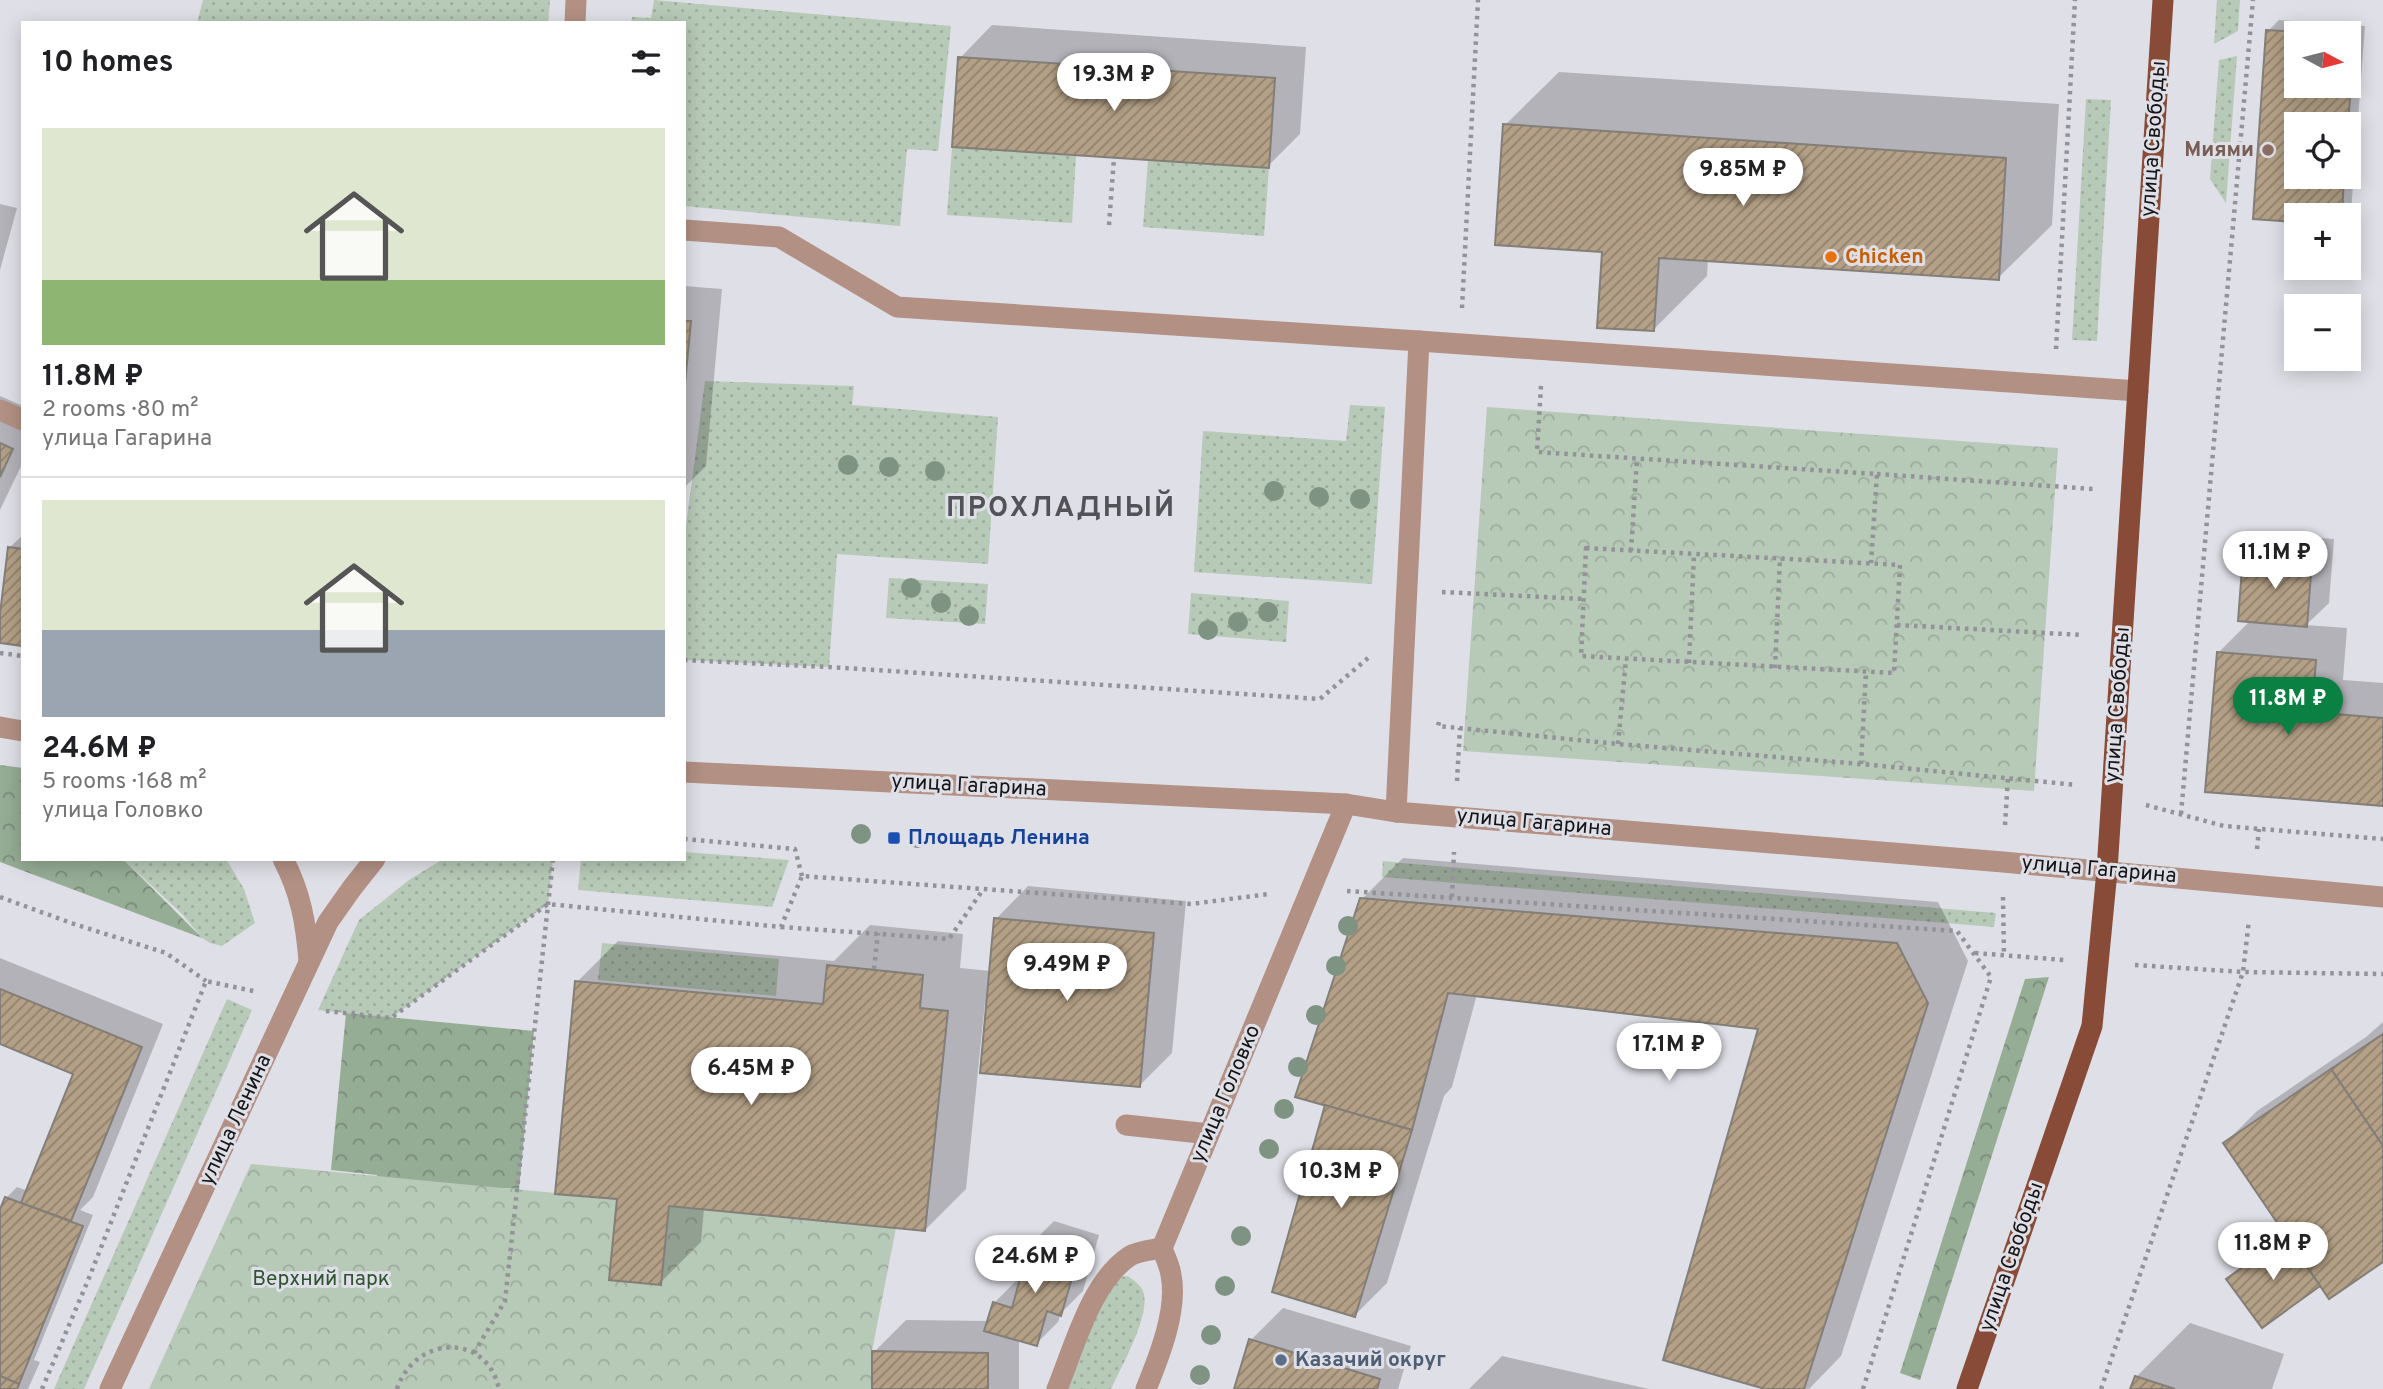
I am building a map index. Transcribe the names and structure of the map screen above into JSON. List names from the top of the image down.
{
  "streets": {
    "main road": ["улица Свободы"],
    "street": ["улица Гагарина", "улица Головко", "улица Ленина"]
  },
  "crossings": [
    ["улица Свободы", "улица Гагарина"],
    ["улица Гагарина", "улица Головко"]
  ],
  "districts": ["ПРОХЛАДНЫЙ"],
  "parks": ["Верхний парк"],
  "places": {
    "other": ["Миями", "Chicken", "Казачий округ"],
    "transit": ["Площадь Ленина"]
  },
  "north": "right",
  "page": {
    "map_buttons": ["+", "−"],
    "heading": "10 homes",
    "price": [
      "19.3M ₽",
      "9.85M ₽",
      "11.1M ₽",
      "11.8M ₽",
      "9.49M ₽",
      "17.1M ₽",
      "6.45M ₽",
      "10.3M ₽",
      "11.8M ₽",
      "24.6M ₽"
    ],
    "list": [
      {
        "name": "11.8M ₽",
        "note": "2 rooms · 80 m² · улица Гагарина"
      },
      {
        "name": "24.6M ₽",
        "note": "5 rooms · 168 m² · улица Головко"
      }
    ]
  }
}
